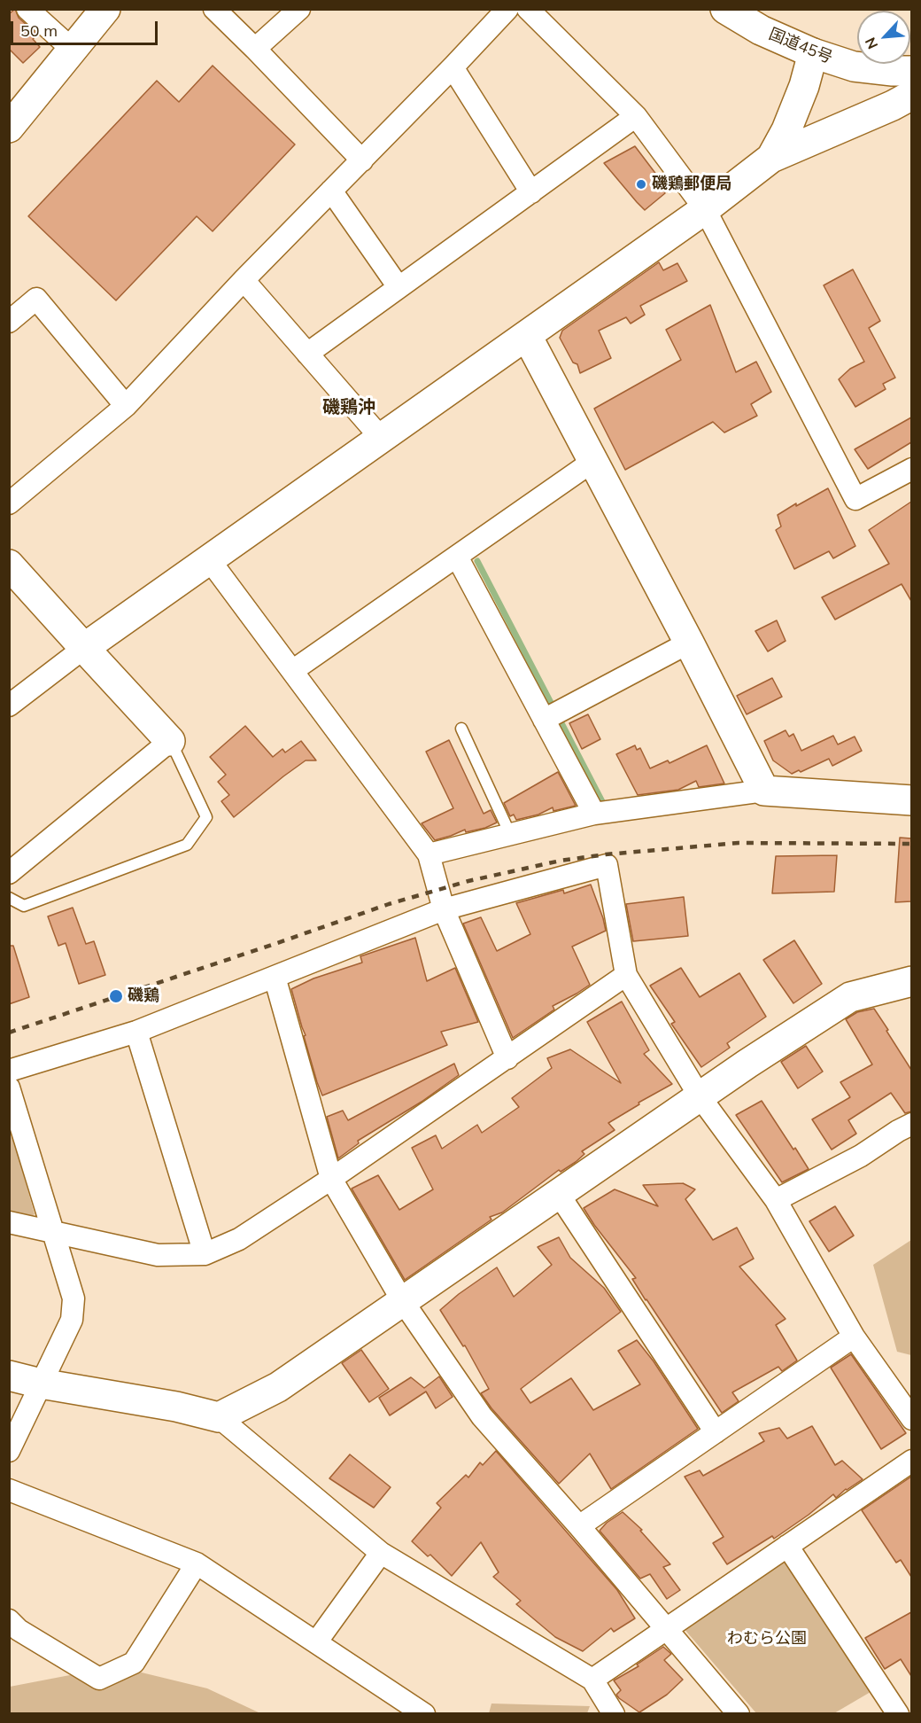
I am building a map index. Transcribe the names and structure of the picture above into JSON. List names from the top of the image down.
{
  "streets": {
    "main road": ["国道45号"]
  },
  "districts": ["磯鶏沖"],
  "parks": ["わむら公園"],
  "places": ["磯鶏郵便局", "磯鶏"],
  "scale_bar": "50 m",
  "north": "bottom left"
}
